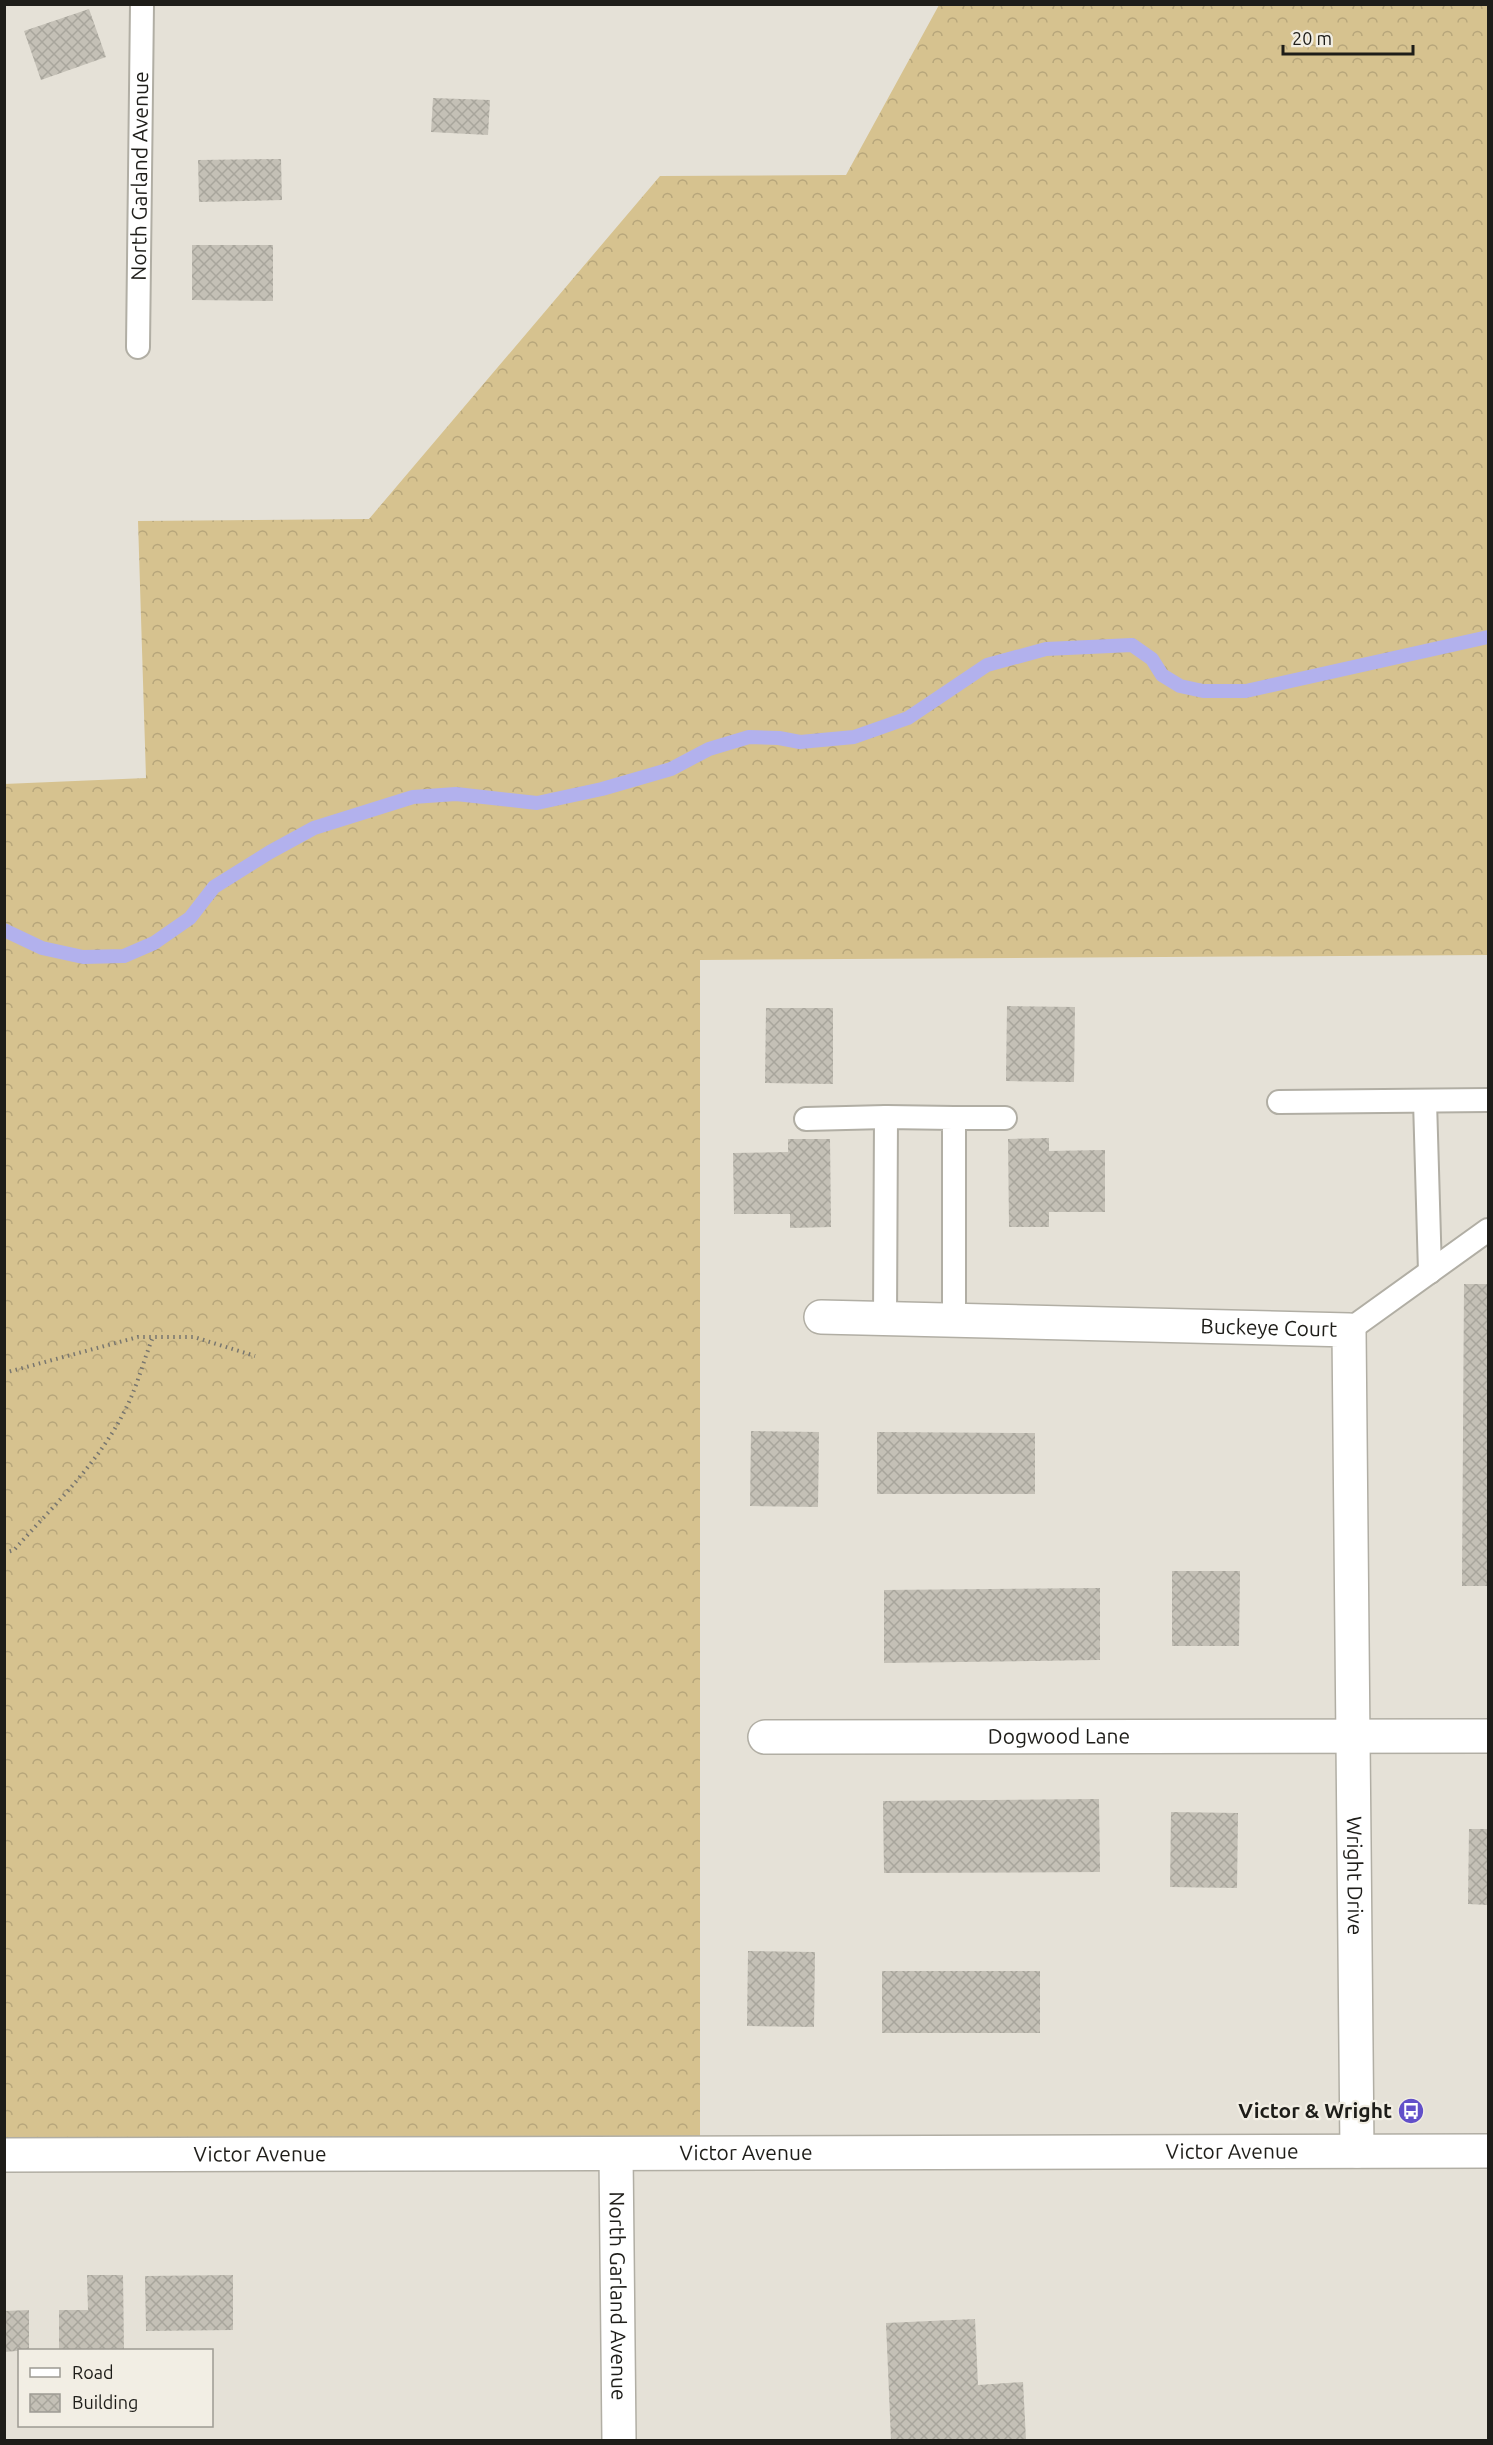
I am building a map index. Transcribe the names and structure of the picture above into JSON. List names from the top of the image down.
{
  "streets": {
    "street": [
      "North Garland Avenue",
      "Buckeye Court",
      "Dogwood Lane",
      "Wright Drive",
      "Victor Avenue"
    ]
  },
  "crossings": [
    ["North Garland Avenue", "Victor Avenue"],
    ["Buckeye Court", "Dogwood Lane"],
    ["Buckeye Court", "Wright Drive"],
    ["Dogwood Lane", "Wright Drive"],
    ["Wright Drive", "Victor Avenue"]
  ],
  "places": {
    "bus stop": ["Victor & Wright"]
  },
  "legend": ["Road", "Building"],
  "scale_bar": "20 m"
}
